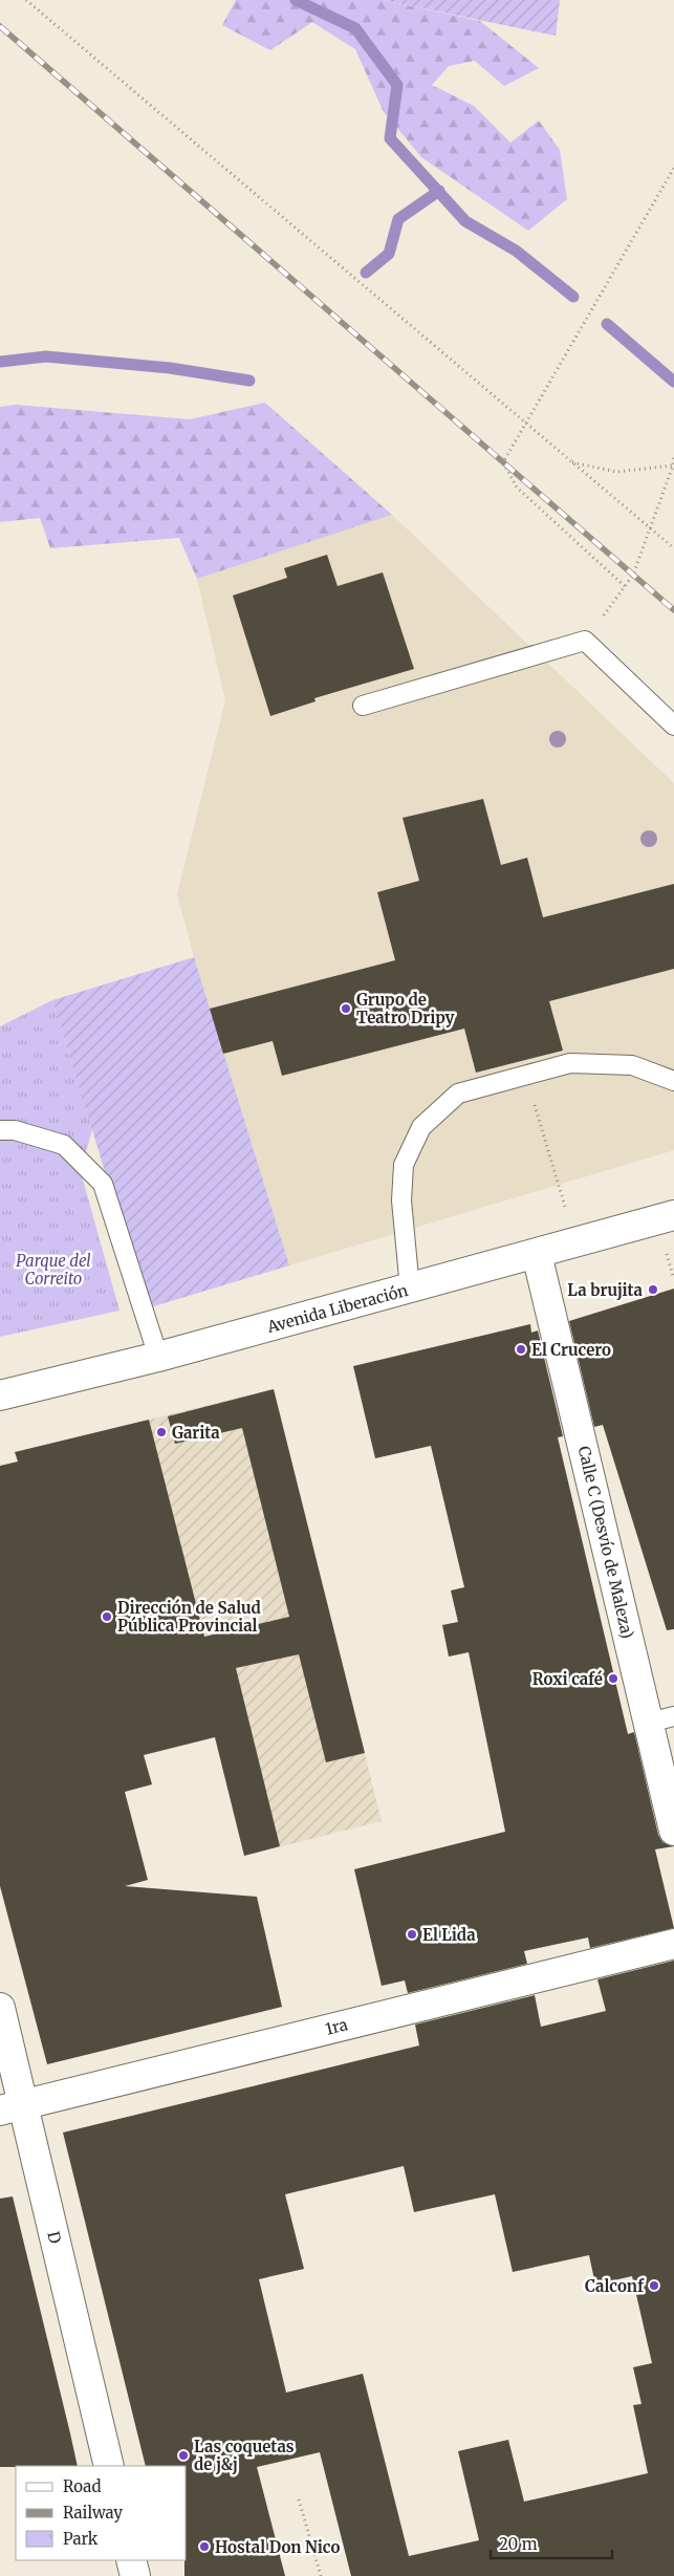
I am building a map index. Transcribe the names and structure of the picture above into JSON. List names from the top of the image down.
{
  "streets": {
    "street": [
      "Avenida Liberación",
      "Calle C (Desvío de Maleza)",
      "1ra",
      "D"
    ]
  },
  "crossings": [
    ["Avenida Liberación", "Calle C (Desvío de Maleza)"],
    ["1ra", "D"]
  ],
  "parks": ["Parque del Correito"],
  "places": [
    "Grupo de Teatro Dripy",
    "La brujita",
    "El Crucero",
    "Garita",
    "Dirección de Salud Pública Provincial",
    "Roxi café",
    "El Lida",
    "Calconf",
    "Las coquetas de j&j",
    "Hostal Don Nico"
  ],
  "legend": ["Road", "Railway", "Park"],
  "scale_bar": "20 m"
}
